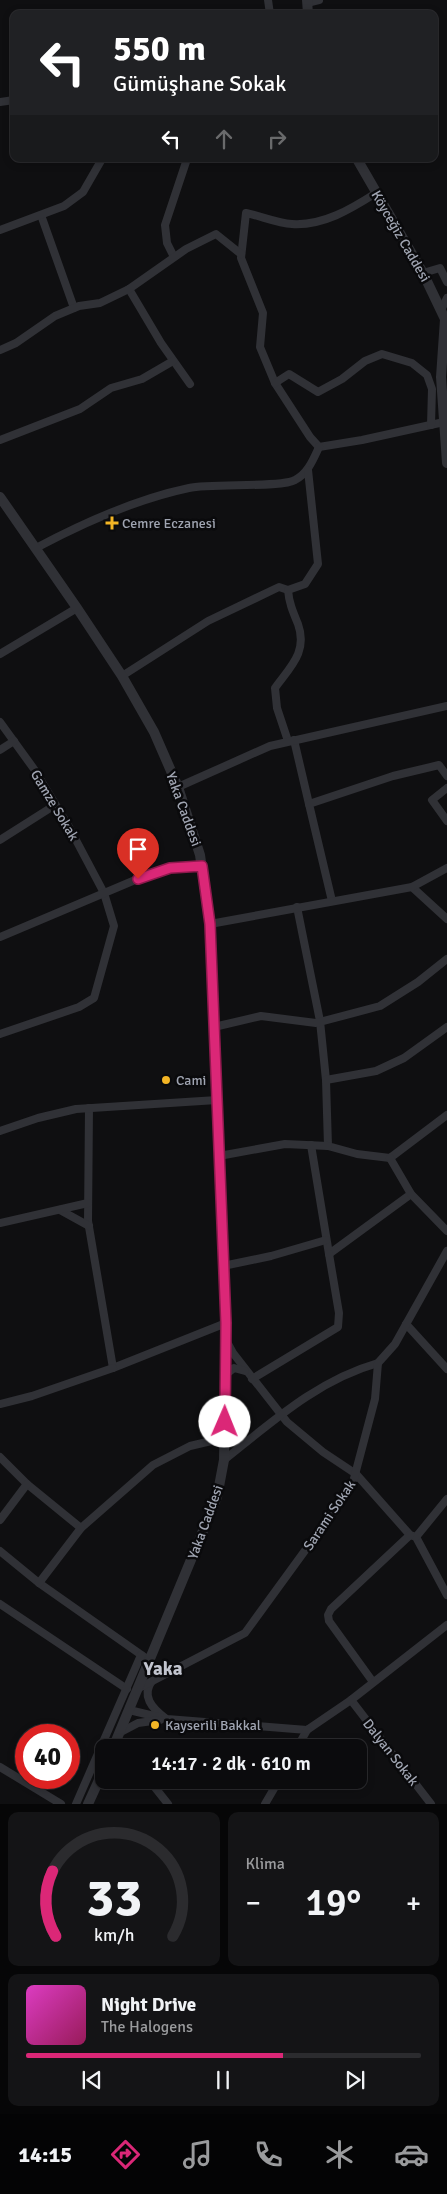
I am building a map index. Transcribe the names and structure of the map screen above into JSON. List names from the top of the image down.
{
  "streets": {
    "street": [
      "Köyceğiz Caddesi",
      "Gamze Sokak",
      "Yaka Caddesi",
      "Sarami Sokak",
      "Dalyan Sokak"
    ]
  },
  "crossings": [
    ["Yaka Caddesi", "Sarami Sokak"]
  ],
  "districts": ["Yaka"],
  "places": {
    "health": ["Cemre Eczanesi"],
    "other": ["Cami", "Kayserili Bakkal"]
  },
  "page": {
    "turn": ["550 m", "Gümüşhane Sokak"],
    "limit": "40",
    "trip": "14:17 · 2 dk · 610 m",
    "tile": "Klima",
    "heat": ["−", "19°", "+"],
    "song": ["Night Drive", "The Halogens"],
    "tabs": "14:15",
    "gauge": ["33", "km/h"]
  }
}
